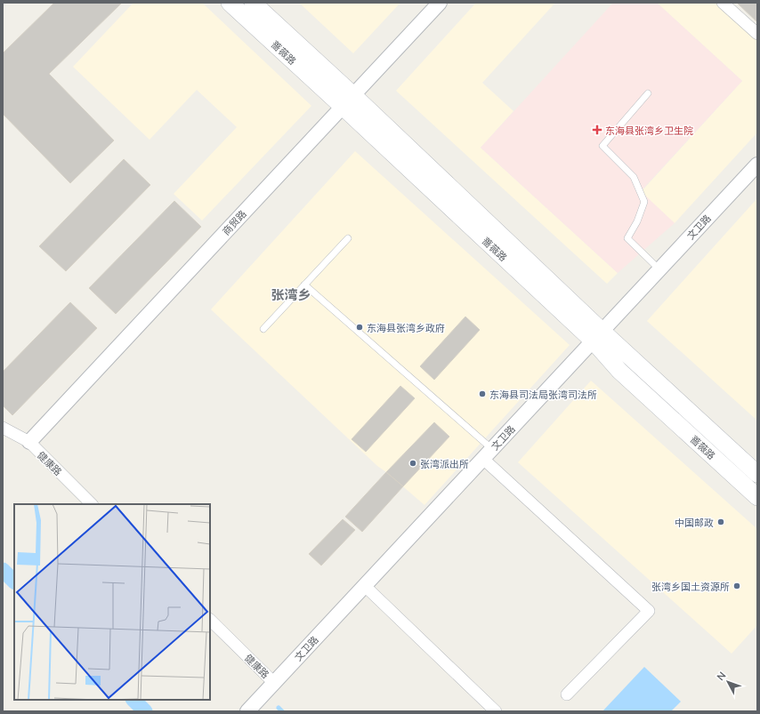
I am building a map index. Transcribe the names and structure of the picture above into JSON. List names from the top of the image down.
{
  "streets": {
    "main road": ["蔷薇路"],
    "street": ["商贸路", "文卫路", "健康路"]
  },
  "crossings": [
    ["蔷薇路", "商贸路"],
    ["蔷薇路", "文卫路"],
    ["商贸路", "健康路"],
    ["文卫路", "健康路"]
  ],
  "districts": ["张湾乡"],
  "places": {
    "health": ["东海县张湾乡卫生院"],
    "other": [
      "东海县张湾乡政府",
      "东海县司法局张湾司法所",
      "张湾派出所",
      "中国邮政",
      "张湾乡国土资源所"
    ]
  },
  "north": "top left"
}
